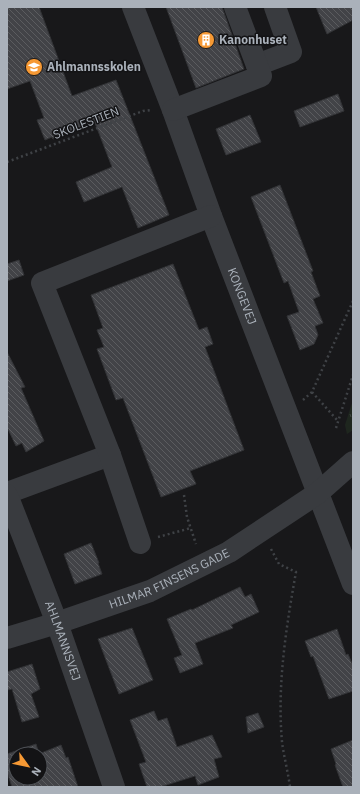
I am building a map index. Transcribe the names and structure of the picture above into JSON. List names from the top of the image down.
{
  "streets": {
    "street": ["KONGEVEJ", "HILMAR FINSENS GADE", "AHLMANNSVEJ"],
    "path": ["SKOLESTIEN"]
  },
  "crossings": [
    ["SKOLESTIEN", "KONGEVEJ"],
    ["KONGEVEJ", "HILMAR FINSENS GADE"],
    ["HILMAR FINSENS GADE", "AHLMANNSVEJ"]
  ],
  "places": {
    "building": ["Kanonhuset"],
    "school or university": ["Ahlmannsskolen"]
  },
  "north": "bottom right"
}
